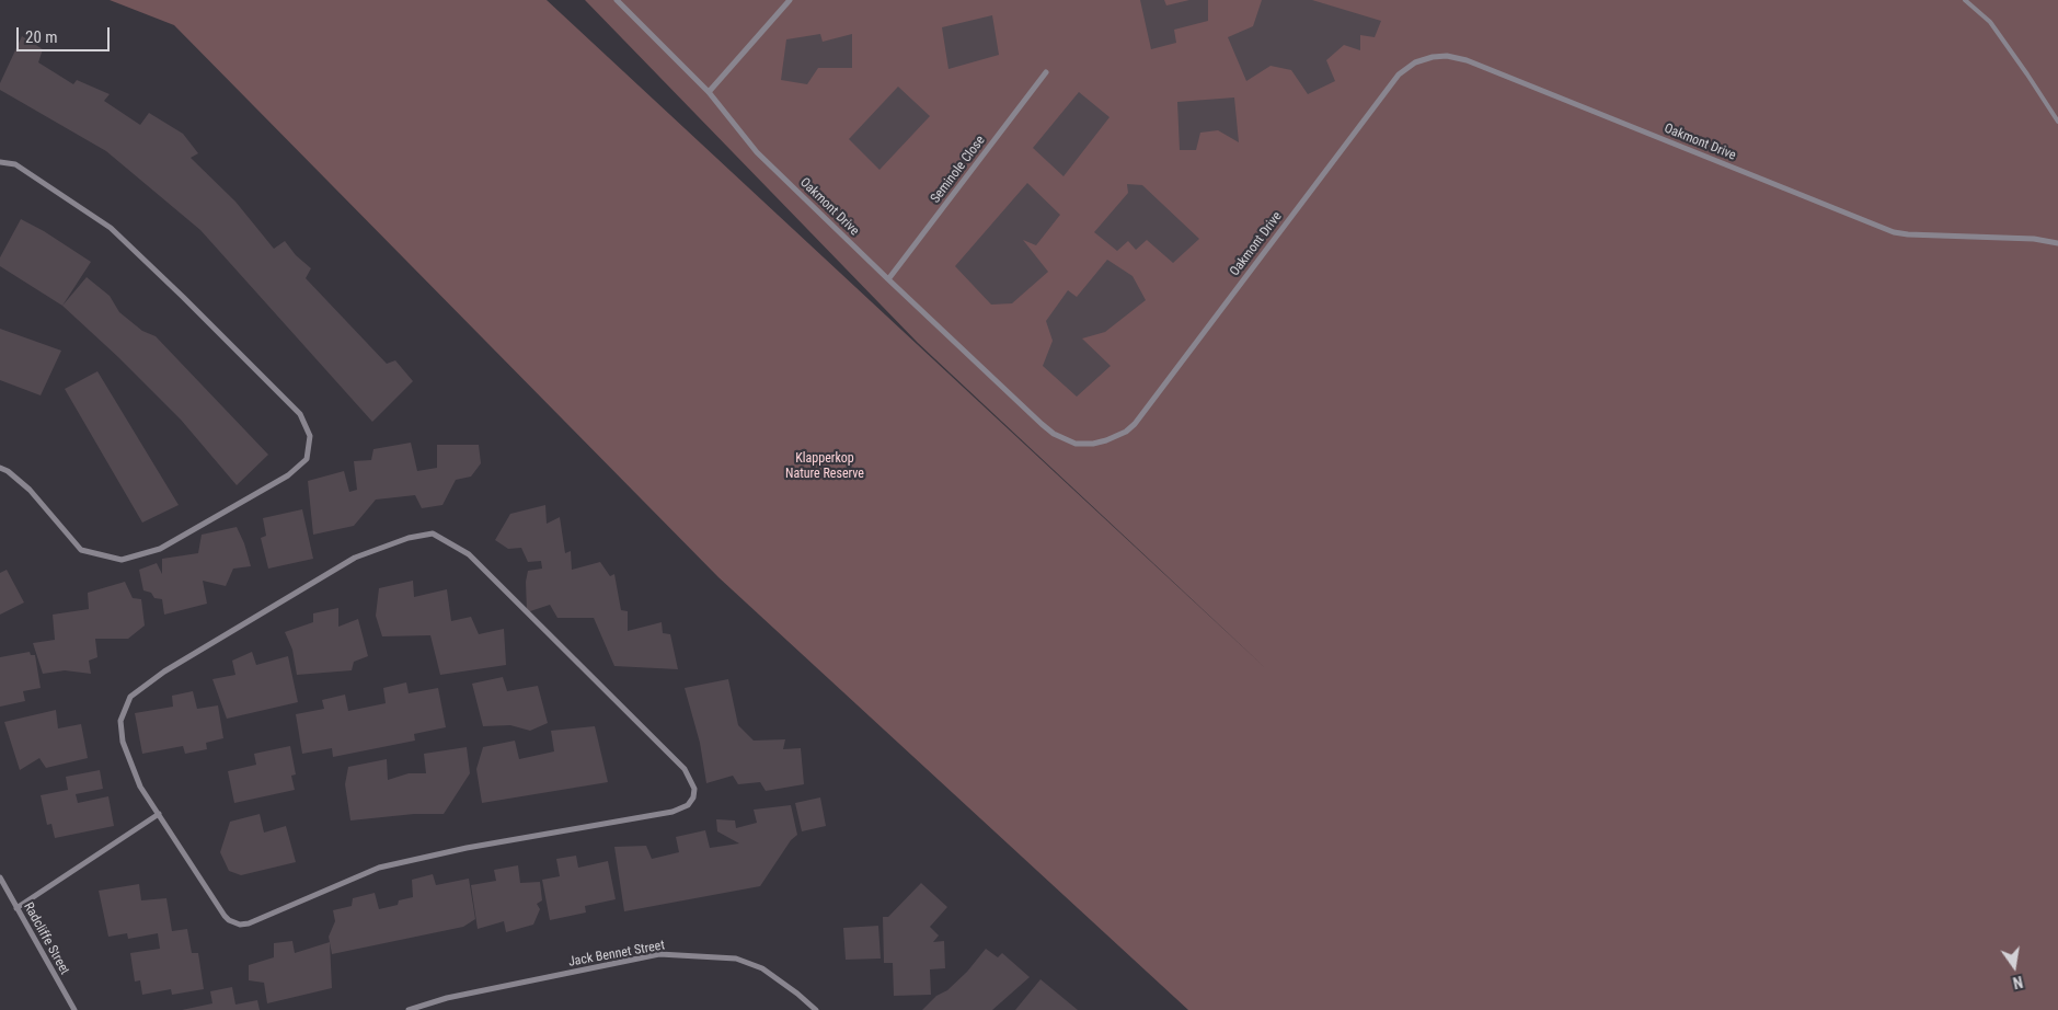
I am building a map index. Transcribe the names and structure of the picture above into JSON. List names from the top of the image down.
{
  "streets": {
    "street": [
      "Oakmont Drive",
      "Seminole Close",
      "Radcliffe Street",
      "Jack Bennet Street"
    ]
  },
  "crossings": [
    ["Oakmont Drive", "Seminole Close"]
  ],
  "parks": ["Klapperkop Nature Reserve"],
  "scale_bar": "20 m",
  "north": "bottom"
}
